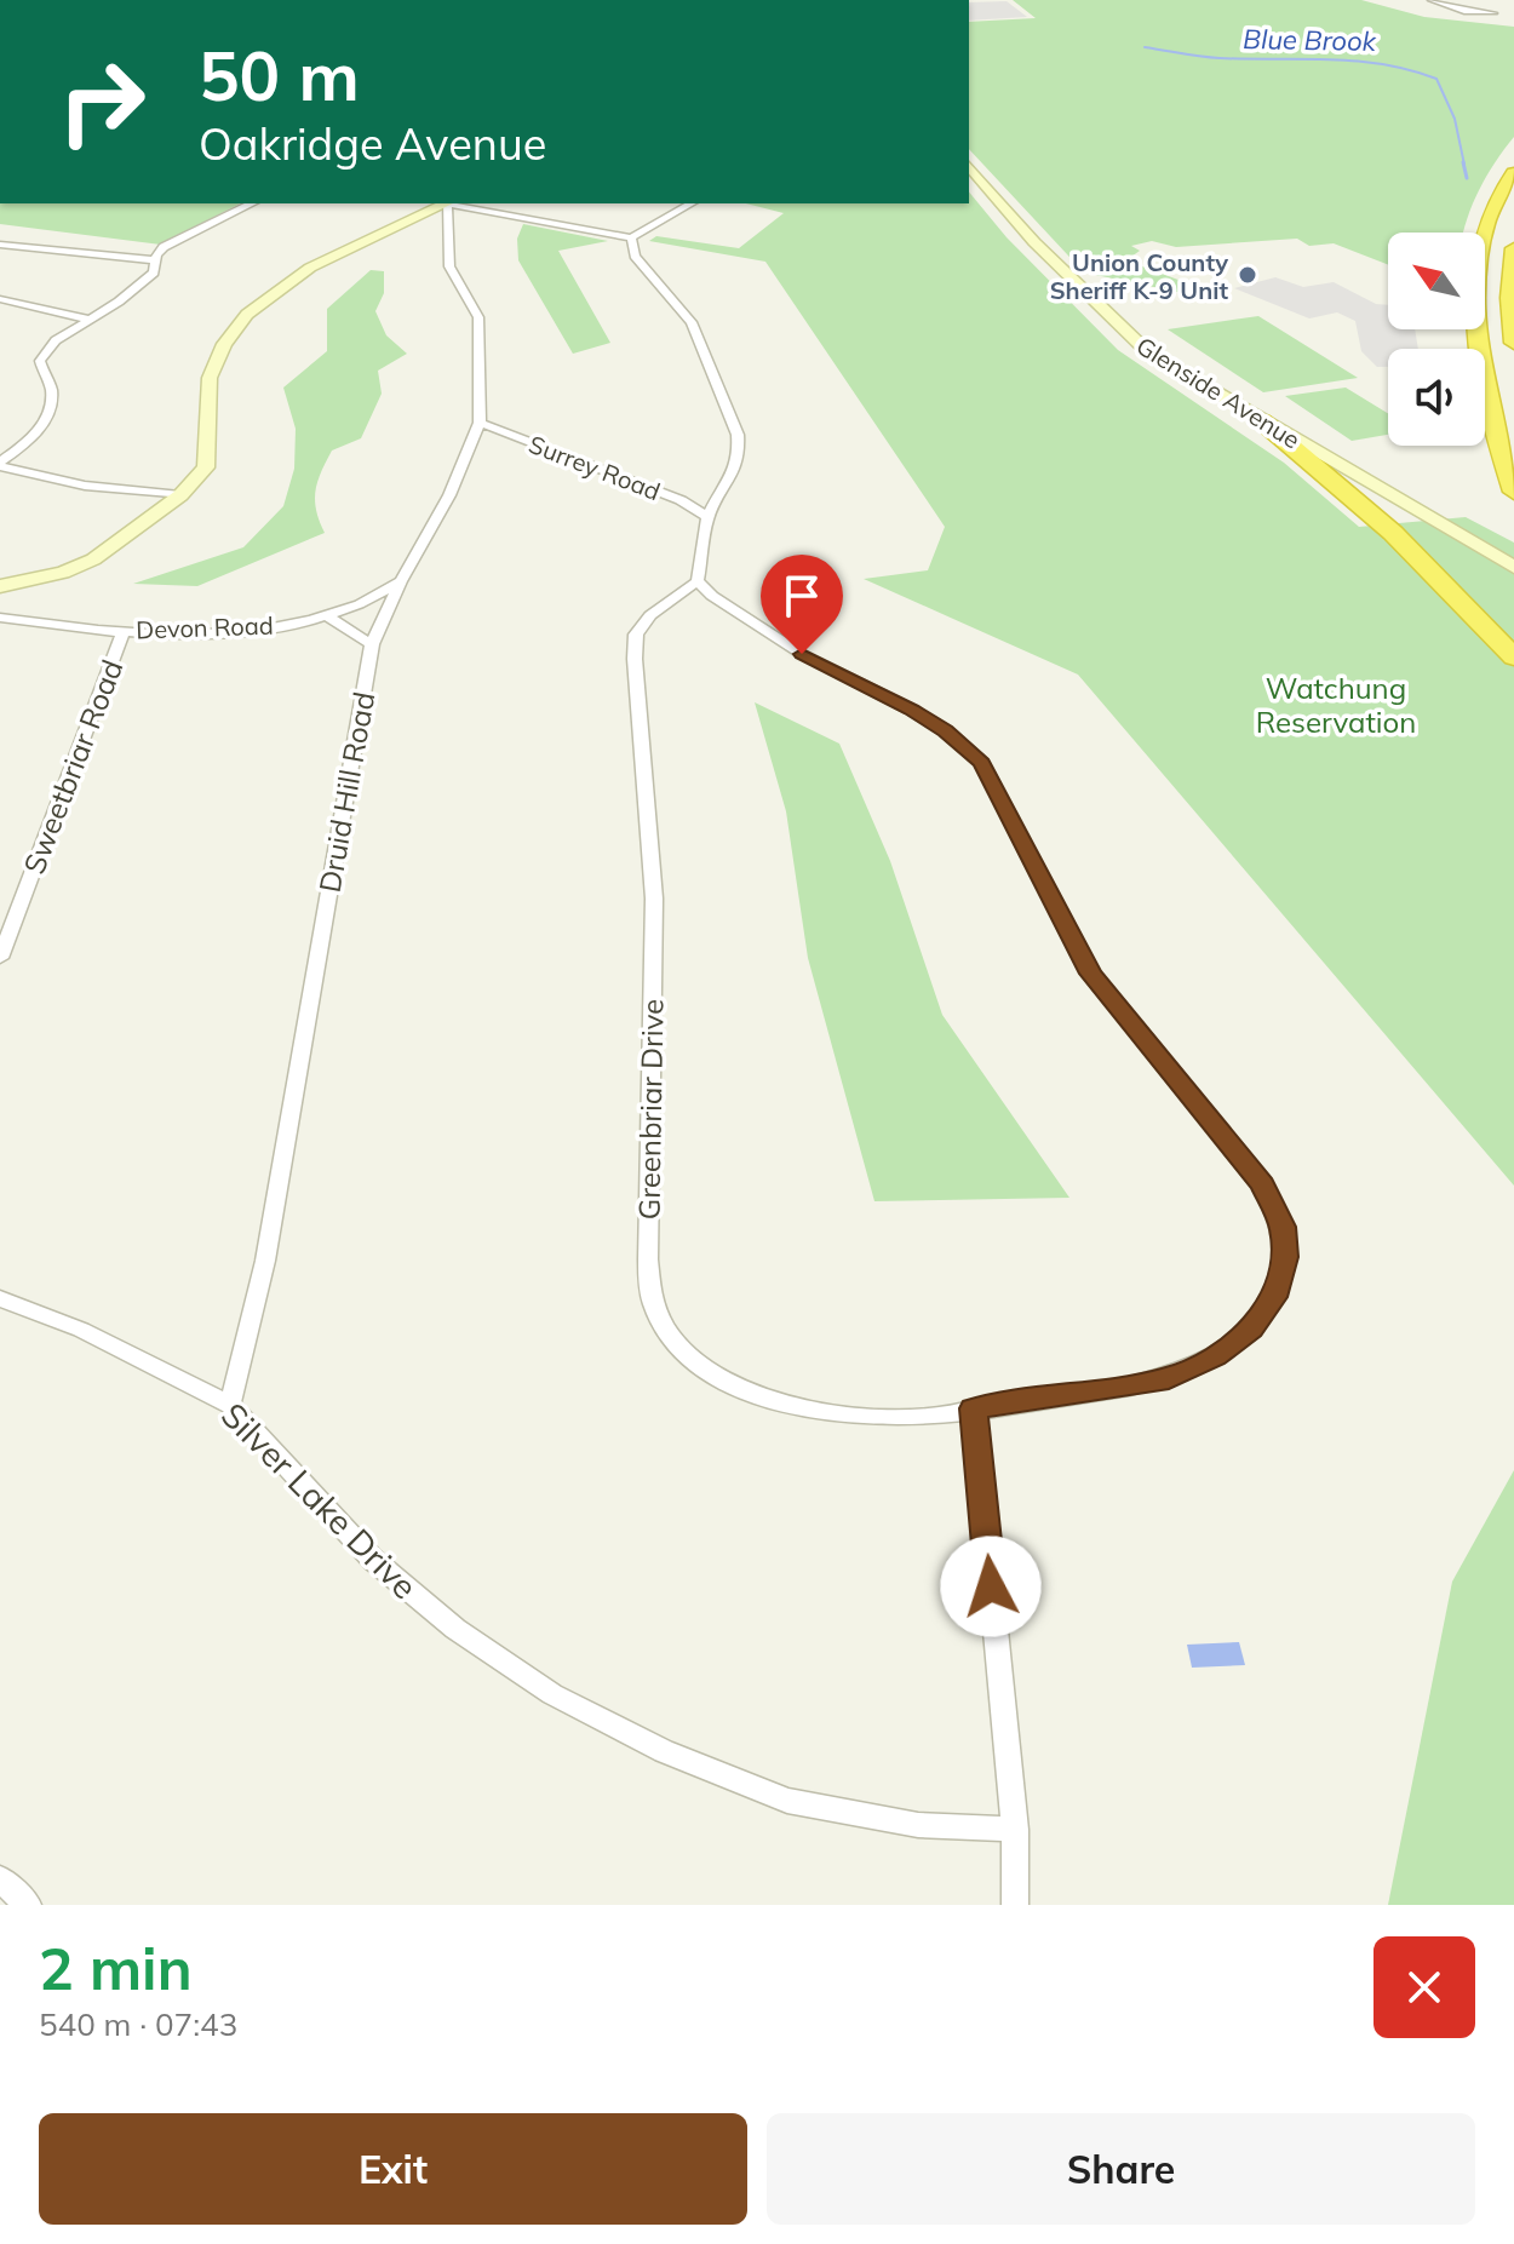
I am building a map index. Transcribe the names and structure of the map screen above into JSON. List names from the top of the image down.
{
  "streets": {
    "main road": ["Glenside Avenue"],
    "street": [
      "Surrey Road",
      "Devon Road",
      "Sweetbriar Road",
      "Druid Hill Road",
      "Greenbriar Drive",
      "Silver Lake Drive"
    ]
  },
  "crossings": [
    ["Surrey Road", "Druid Hill Road"],
    ["Devon Road", "Sweetbriar Road"],
    ["Devon Road", "Druid Hill Road"],
    ["Druid Hill Road", "Silver Lake Drive"]
  ],
  "water": ["Blue Brook"],
  "parks": ["Watchung Reservation"],
  "places": ["Union County Sheriff K-9 Unit"],
  "north": "top left",
  "page": {
    "turn": ["50 m", "Oakridge Avenue"],
    "heading": ["2 min", "540 m · 07:43"],
    "buttons": ["Exit", "Share"]
  }
}
